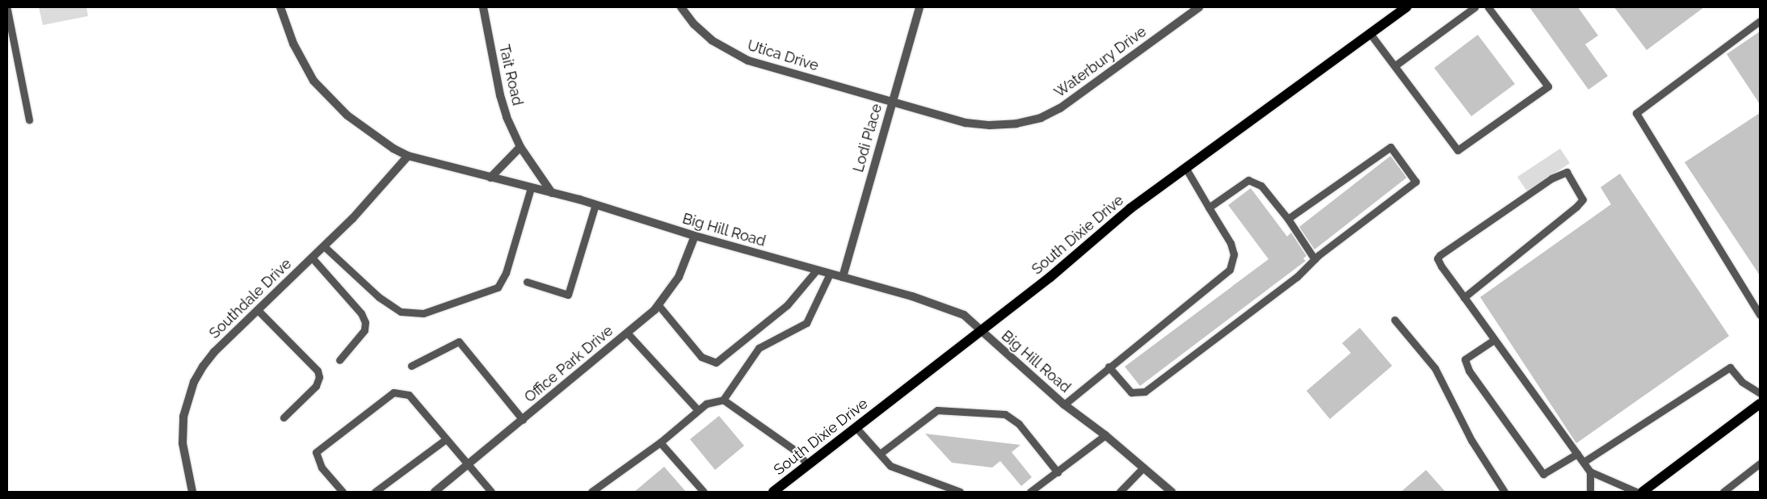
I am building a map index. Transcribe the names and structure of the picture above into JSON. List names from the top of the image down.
{
  "streets": {
    "main road": ["South Dixie Drive"],
    "street": [
      "Utica Drive",
      "Waterbury Drive",
      "Tait Road",
      "Lodi Place",
      "Big Hill Road",
      "Southdale Drive",
      "Office Park Drive"
    ]
  },
  "crossings": [
    ["Utica Drive", "Waterbury Drive"],
    ["Utica Drive", "Lodi Place"],
    ["Waterbury Drive", "Lodi Place"],
    ["Tait Road", "Big Hill Road"],
    ["Lodi Place", "Big Hill Road"],
    ["Big Hill Road", "South Dixie Drive"],
    ["Big Hill Road", "Southdale Drive"],
    ["Big Hill Road", "Office Park Drive"]
  ]
}
